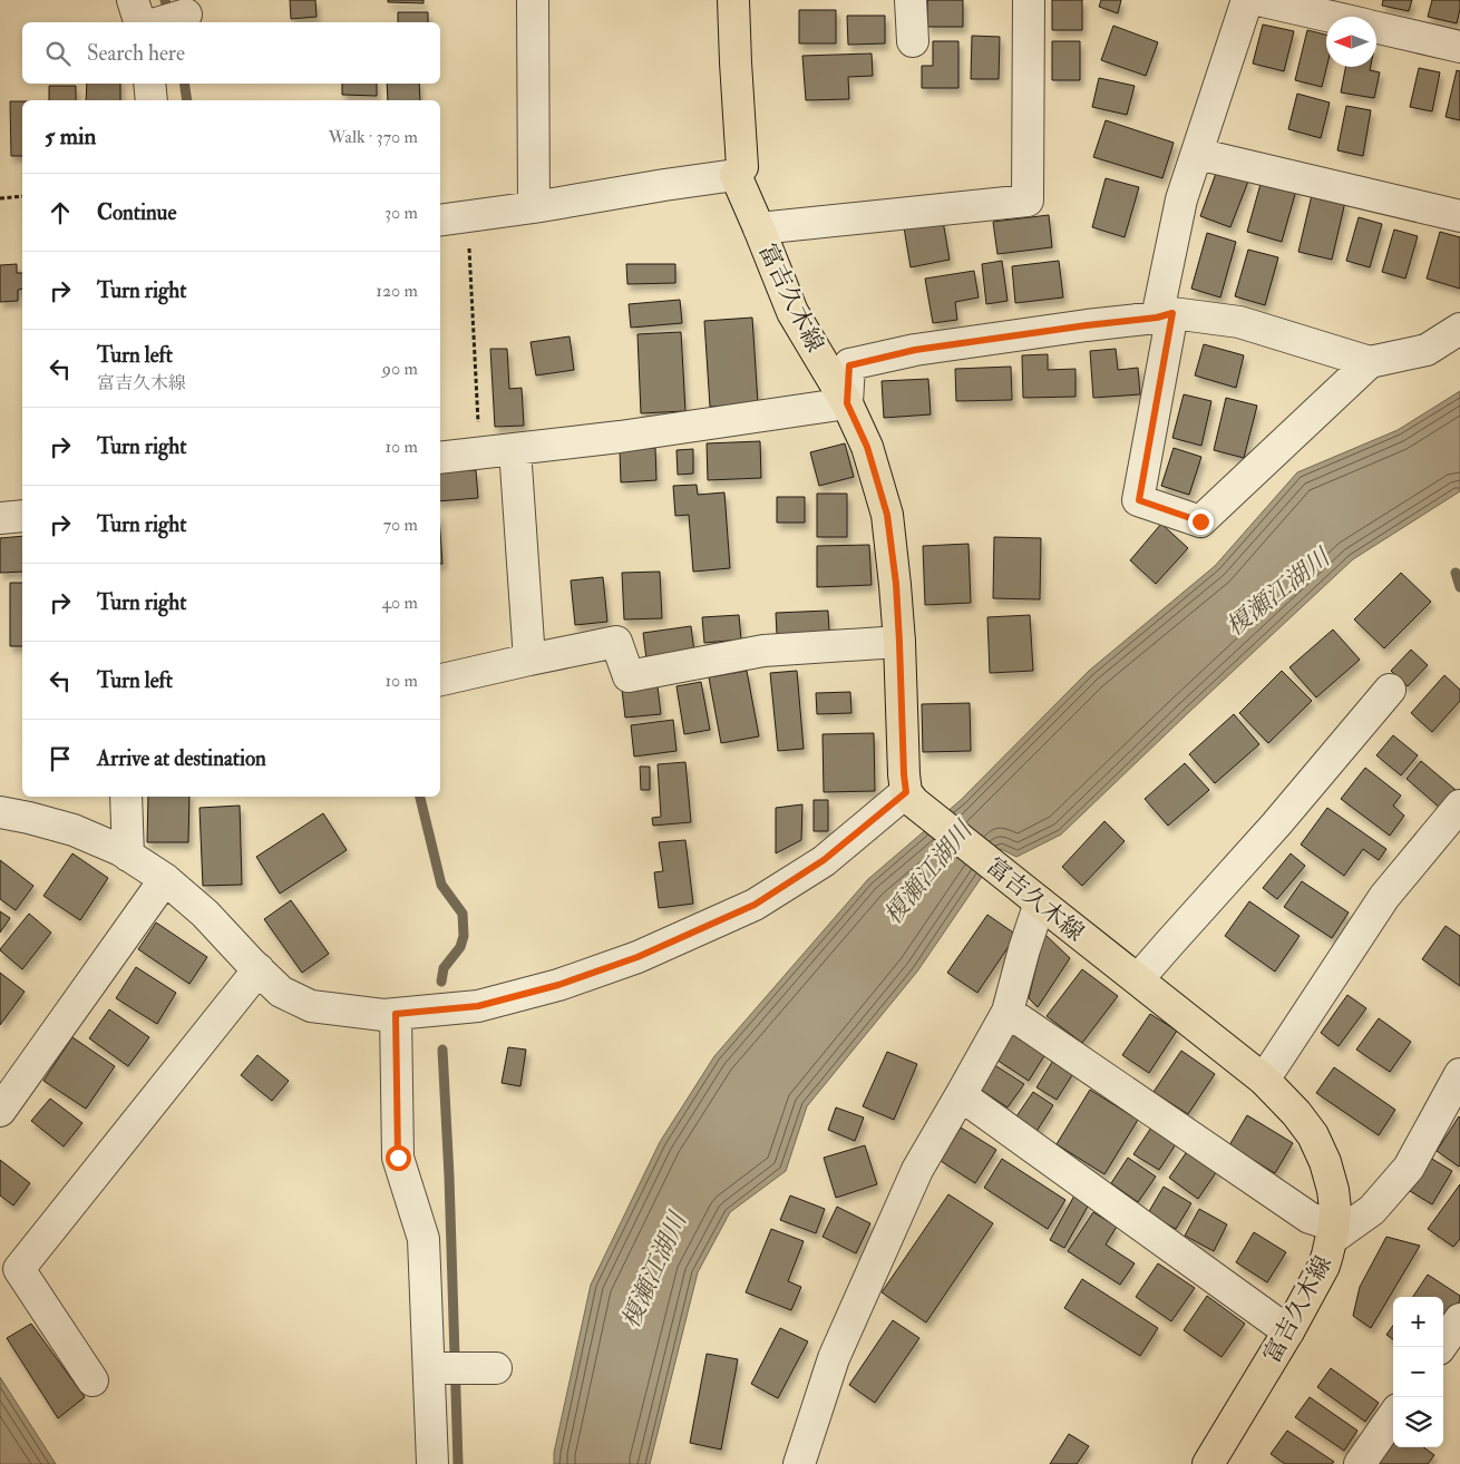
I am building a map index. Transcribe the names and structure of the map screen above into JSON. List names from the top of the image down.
{
  "streets": {
    "main road": ["富吉久木線"]
  },
  "water": ["榎瀬江湖川"],
  "north": "left",
  "page": {
    "search": "Search here",
    "heading": ["5 min", "Walk · 370 m"],
    "list": [
      ["Continue", "30 m"],
      ["Turn right", "120 m"],
      ["Turn left", "富吉久木線", "90 m"],
      ["Turn right", "10 m"],
      ["Turn right", "70 m"],
      ["Turn right", "40 m"],
      ["Turn left", "10 m"],
      "Arrive at destination"
    ],
    "map_buttons": ["+", "−"]
  }
}
